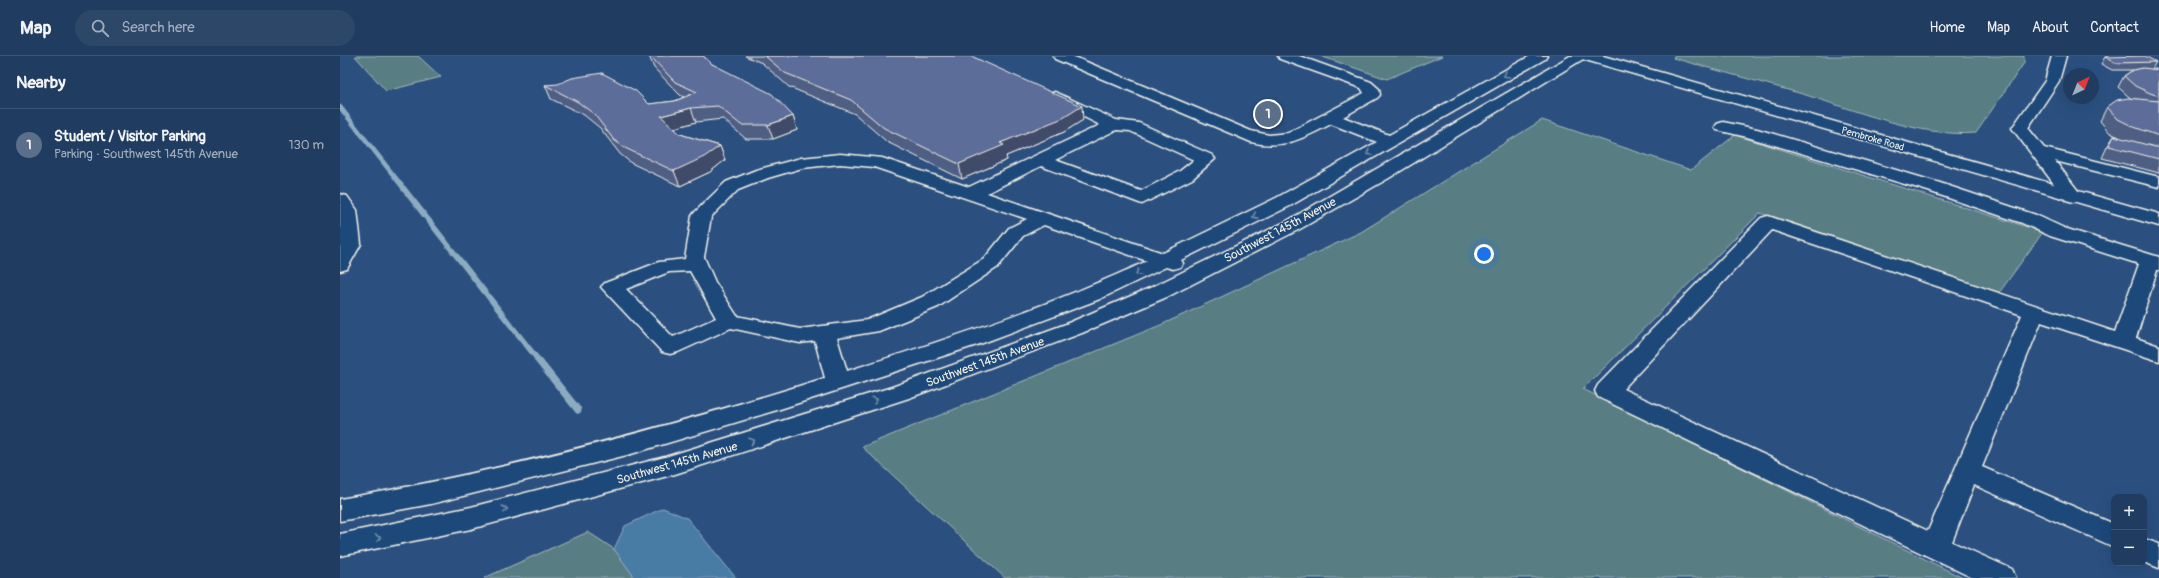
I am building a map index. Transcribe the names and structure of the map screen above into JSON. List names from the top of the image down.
{
  "streets": {
    "street": ["Pembroke Road", "Southwest 145th Avenue"]
  },
  "north": "top right",
  "page": {
    "header": "Map",
    "search": "Search here",
    "nav": [
      "Home",
      "Map",
      "About",
      "Contact"
    ],
    "heading": "Nearby",
    "pins": "1",
    "list": [
      {
        "mark": "1",
        "name": "Student / Visitor Parking",
        "note": "Parking · Southwest 145th Avenue",
        "value": "130 m"
      }
    ],
    "map_buttons": ["+", "−"]
  }
}
